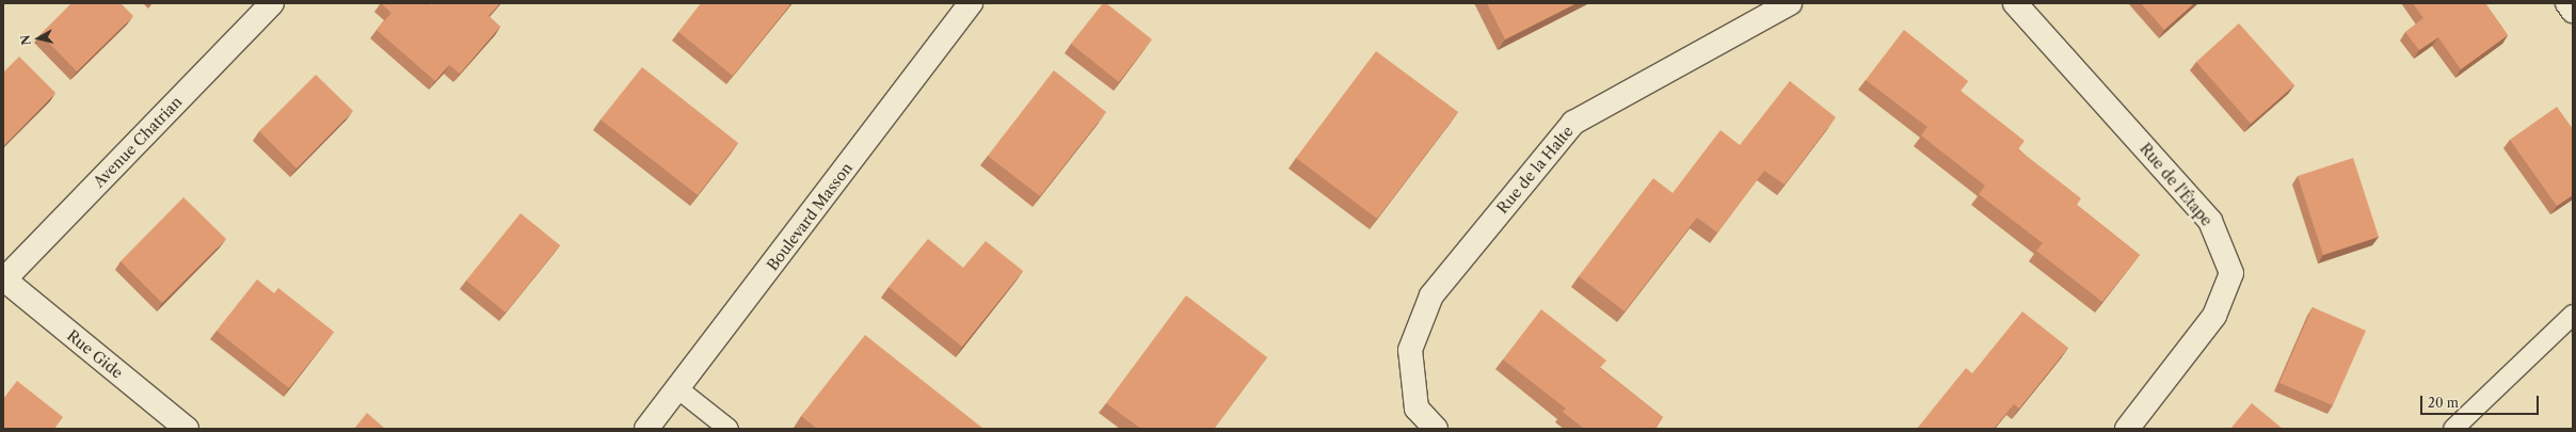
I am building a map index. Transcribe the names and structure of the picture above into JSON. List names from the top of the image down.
{
  "streets": {
    "street": [
      "Avenue Chatrian",
      "Rue de la Halte",
      "Rue de l'Étape",
      "Boulevard Masson",
      "Rue Gide"
    ]
  },
  "crossings": [
    ["Avenue Chatrian", "Rue Gide"]
  ],
  "scale_bar": "20 m",
  "north": "left"
}
